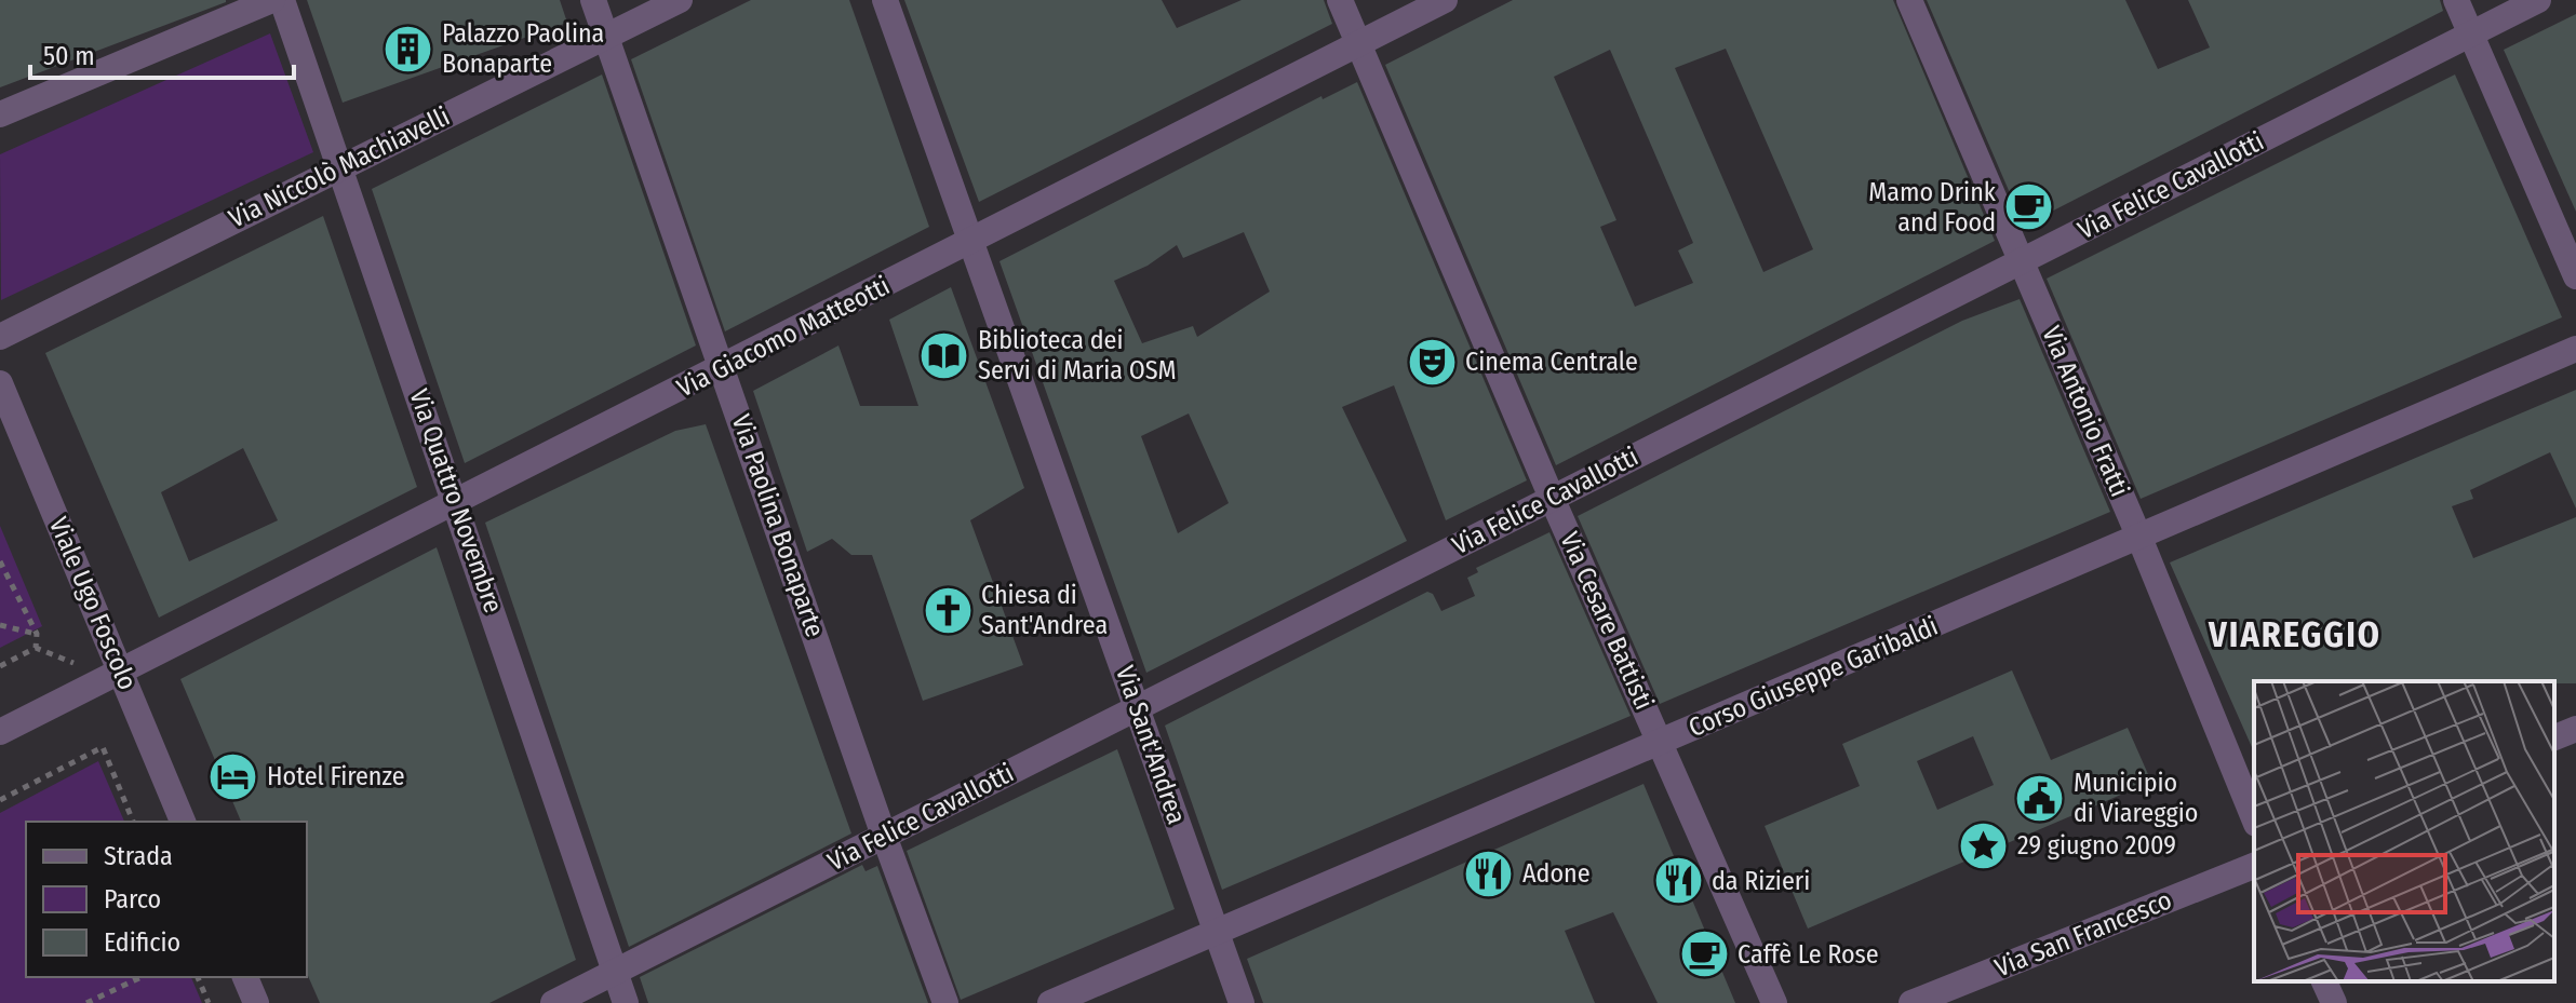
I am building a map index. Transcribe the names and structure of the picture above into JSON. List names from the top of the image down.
{
  "streets": {
    "street": [
      "Via Niccolò Machiavelli",
      "Via Felice Cavallotti",
      "Via Giacomo Matteotti",
      "Via Antonio Fratti",
      "Via Quattro Novembre",
      "Via Paolina Bonaparte",
      "Viale Ugo Foscolo",
      "Via Cesare Battisti",
      "Corso Giuseppe Garibaldi",
      "Via Sant'Andrea",
      "Via San Francesco"
    ]
  },
  "crossings": [
    ["Via Niccolò Machiavelli", "Via Quattro Novembre"],
    ["Via Niccolò Machiavelli", "Via Paolina Bonaparte"],
    ["Via Felice Cavallotti", "Via Antonio Fratti"],
    ["Via Felice Cavallotti", "Via Quattro Novembre"],
    ["Via Felice Cavallotti", "Via Paolina Bonaparte"],
    ["Via Felice Cavallotti", "Via Cesare Battisti"],
    ["Via Felice Cavallotti", "Via Sant'Andrea"],
    ["Via Giacomo Matteotti", "Via Quattro Novembre"],
    ["Via Giacomo Matteotti", "Via Paolina Bonaparte"],
    ["Via Giacomo Matteotti", "Viale Ugo Foscolo"],
    ["Via Giacomo Matteotti", "Via Cesare Battisti"],
    ["Via Giacomo Matteotti", "Via Sant'Andrea"],
    ["Via Antonio Fratti", "Corso Giuseppe Garibaldi"],
    ["Via Cesare Battisti", "Corso Giuseppe Garibaldi"],
    ["Corso Giuseppe Garibaldi", "Via Sant'Andrea"]
  ],
  "districts": ["VIAREGGIO"],
  "places": {
    "building": ["Palazzo Paolina Bonaparte"],
    "cafe": ["Mamo Drink and Food", "Caffè Le Rose"],
    "library": ["Biblioteca dei Servi di Maria OSM"],
    "theatre": ["Cinema Centrale"],
    "church": ["Chiesa di Sant'Andrea"],
    "hotel": ["Hotel Firenze"],
    "public building": ["Municipio di Viareggio"],
    "place": ["29 giugno 2009"],
    "restaurant": ["Adone", "da Rizieri"]
  },
  "legend": ["Strada", "Parco", "Edificio"],
  "scale_bar": "50 m"
}
